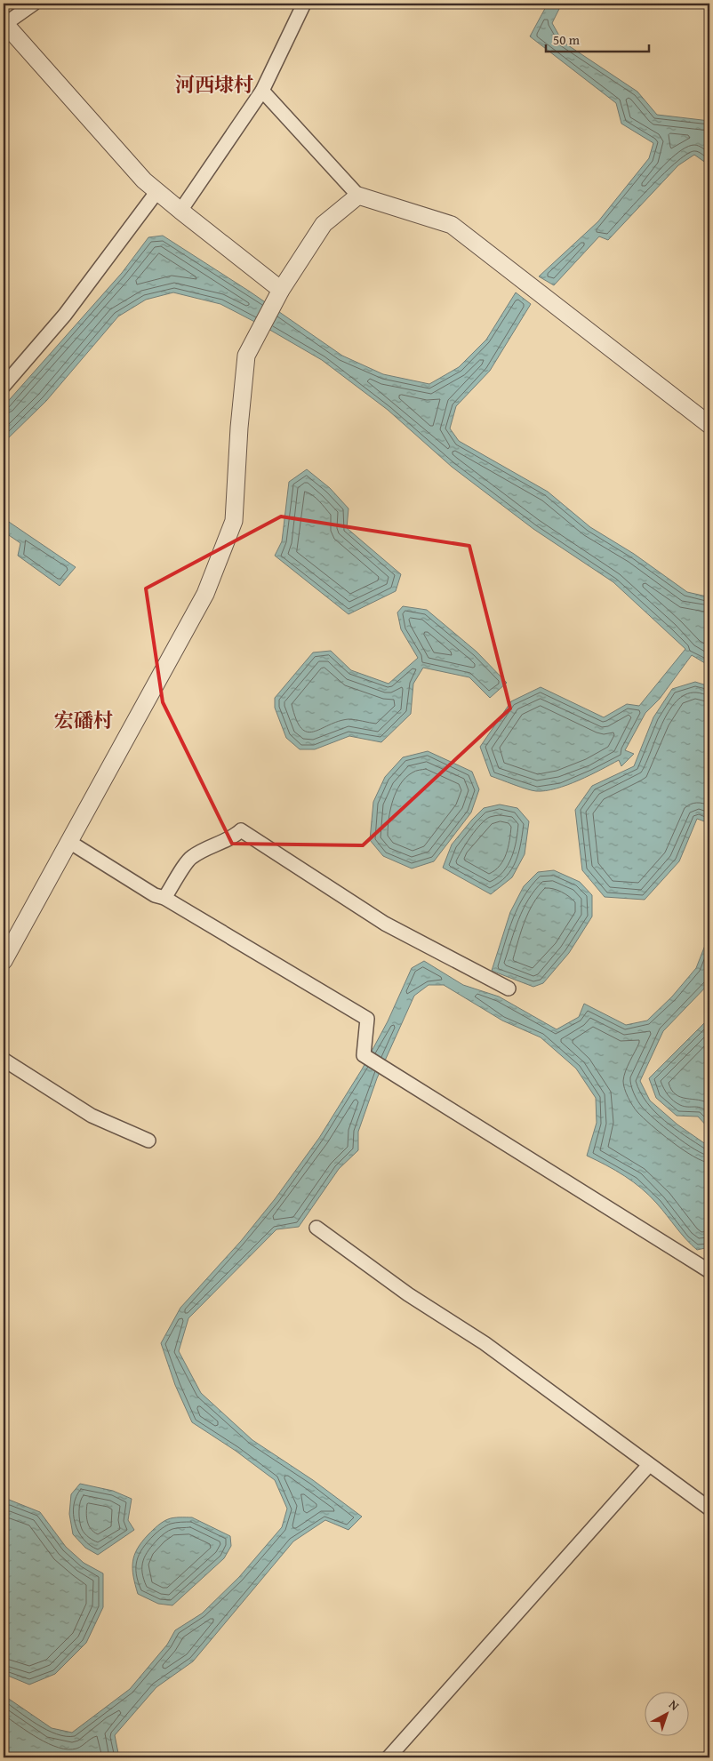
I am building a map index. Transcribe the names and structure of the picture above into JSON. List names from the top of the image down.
{
  "districts": ["河西埭村", "宏磻村"],
  "scale_bar": "50 m",
  "north": "top right"
}
